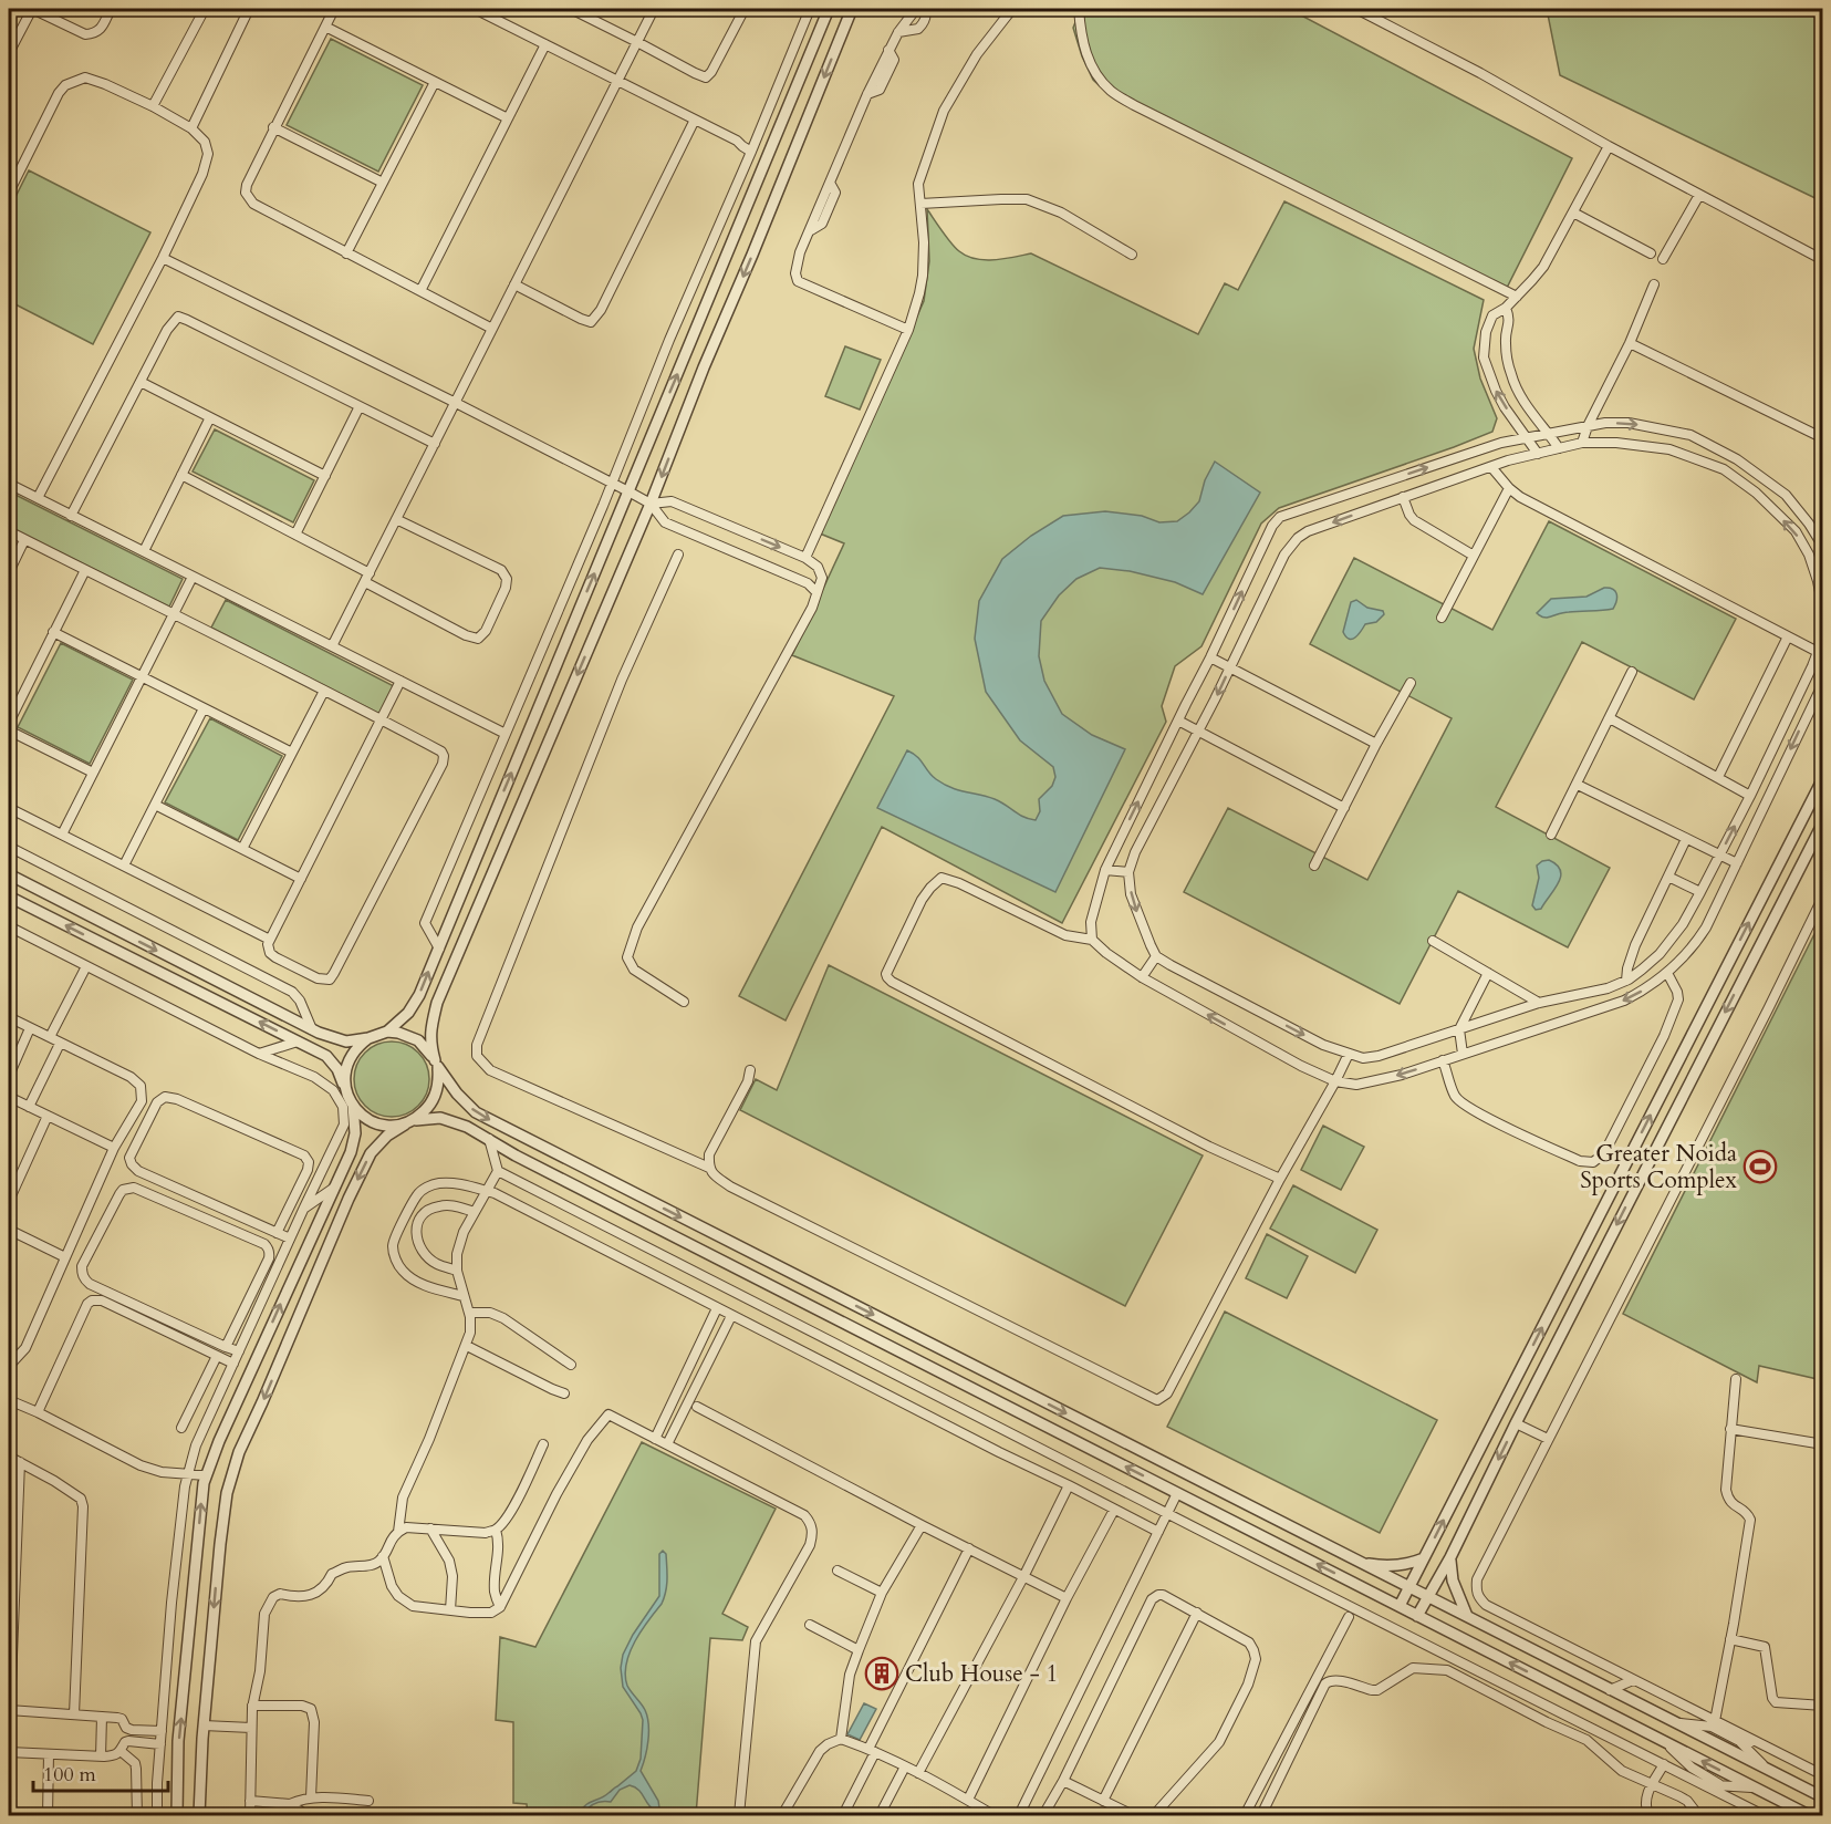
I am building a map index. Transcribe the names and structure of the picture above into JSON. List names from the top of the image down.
{
  "places": {
    "sports": ["Greater Noida Sports Complex"],
    "building": ["Club House - 1"]
  },
  "scale_bar": "100 m"
}
